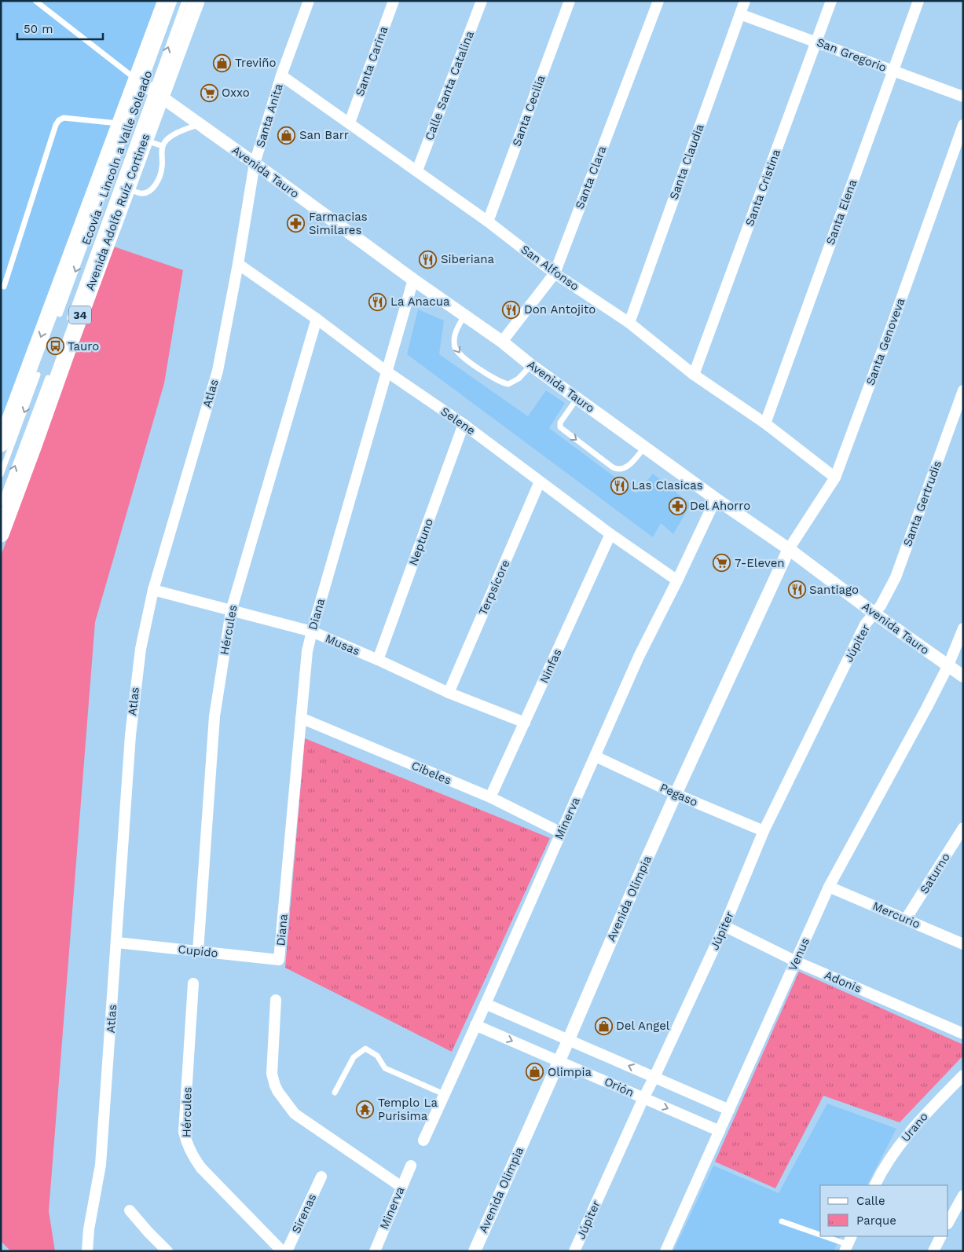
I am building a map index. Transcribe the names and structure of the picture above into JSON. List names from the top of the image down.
{
  "streets": {
    "main road": ["Avenida Adolfo Ruíz Cortines", "34"],
    "street": [
      "San Gregorio",
      "Santa Carina",
      "Calle Santa Catalina",
      "Santa Cecilia",
      "Santa Anita",
      "Santa Claudia",
      "Avenida Tauro",
      "Santa Clara",
      "Santa Cristina",
      "Santa Elena",
      "San Alfonso",
      "Santa Genoveva",
      "Atlas",
      "Selene",
      "Santa Gertrudis",
      "Neptuno",
      "Terpsícore",
      "Diana",
      "Hércules",
      "Júpiter",
      "Musas",
      "Ninfas",
      "Cibeles",
      "Pegaso",
      "Minerva",
      "Saturno",
      "Avenida Olimpia",
      "Mercurio",
      "Cupido",
      "Venus",
      "Adonis",
      "Orión",
      "Urano",
      "Sirenas"
    ],
    "lane": ["Ecovía - Lincoln a Valle Soleado"]
  },
  "crossings": [
    ["San Gregorio", "Santa Claudia"],
    ["San Gregorio", "Santa Cristina"],
    ["San Gregorio", "Santa Elena"],
    ["Santa Carina", "San Alfonso"],
    ["Calle Santa Catalina", "San Alfonso"],
    ["Santa Cecilia", "San Alfonso"],
    ["Santa Anita", "Avenida Tauro"],
    ["Santa Anita", "San Alfonso"],
    ["Santa Anita", "Atlas"],
    ["Ecovía - Lincoln a Valle Soleado", "Avenida Tauro"],
    ["Ecovía - Lincoln a Valle Soleado", "Avenida Adolfo Ruíz Cortines"],
    ["Santa Claudia", "San Alfonso"],
    ["Avenida Tauro", "Santa Clara"],
    ["Avenida Tauro", "Avenida Adolfo Ruíz Cortines"],
    ["Avenida Tauro", "Santa Genoveva"],
    ["Avenida Tauro", "Atlas"],
    ["Avenida Tauro", "Santa Gertrudis"],
    ["Avenida Tauro", "Diana"],
    ["Avenida Tauro", "Júpiter"],
    ["Avenida Tauro", "Minerva"],
    ["Avenida Tauro", "Avenida Olimpia"],
    ["Avenida Tauro", "Venus"],
    ["Santa Clara", "San Alfonso"],
    ["Santa Cristina", "San Alfonso"],
    ["Santa Elena", "San Alfonso"],
    ["San Alfonso", "Santa Genoveva"],
    ["Santa Genoveva", "Avenida Olimpia"],
    ["Atlas", "Selene"],
    ["Atlas", "Musas"],
    ["Atlas", "Cupido"],
    ["Selene", "Neptuno"],
    ["Selene", "Terpsícore"],
    ["Selene", "Diana"],
    ["Selene", "Hércules"],
    ["Selene", "Ninfas"],
    ["Selene", "Minerva"],
    ["Santa Gertrudis", "Júpiter"],
    ["Neptuno", "Musas"],
    ["Terpsícore", "Musas"],
    ["Diana", "Musas"],
    ["Diana", "Cibeles"],
    ["Diana", "Cupido"],
    ["Hércules", "Musas"],
    ["Hércules", "Cupido"],
    ["Júpiter", "Pegaso"],
    ["Júpiter", "Adonis"],
    ["Júpiter", "Orión"],
    ["Musas", "Ninfas"],
    ["Ninfas", "Cibeles"],
    ["Cibeles", "Minerva"],
    ["Pegaso", "Minerva"],
    ["Pegaso", "Avenida Olimpia"],
    ["Minerva", "Orión"],
    ["Saturno", "Mercurio"],
    ["Avenida Olimpia", "Orión"],
    ["Mercurio", "Venus"],
    ["Venus", "Adonis"],
    ["Venus", "Orión"]
  ],
  "places": {
    "shop": [
      "Treviño",
      "San Barr",
      "Del Angel",
      "Olimpia"
    ],
    "supermarket": ["Oxxo", "7-Eleven"],
    "pharmacy": ["Farmacias Similares", "Del Ahorro"],
    "restaurant": [
      "Siberiana",
      "La Anacua",
      "Don Antojito",
      "Las Clasicas",
      "Santiago"
    ],
    "bus stop": ["Tauro"],
    "temple": ["Templo La Purisima"]
  },
  "legend": ["Calle", "Parque"],
  "scale_bar": "50 m"
}
